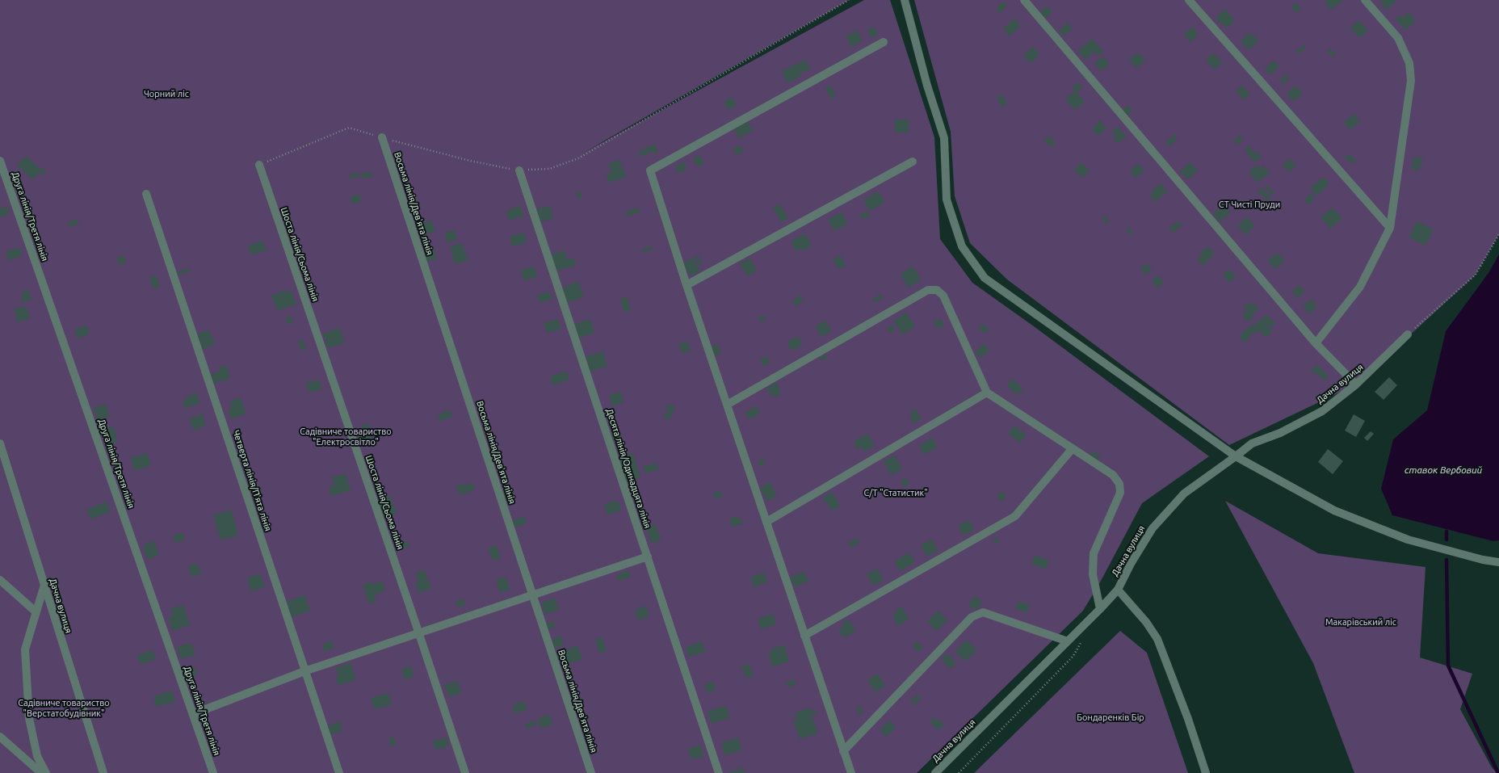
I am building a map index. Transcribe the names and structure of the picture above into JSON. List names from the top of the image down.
{
  "streets": {
    "street": [
      "Восьма лінія/Дев'ята лінія",
      "Друга лінія/Третя лінія",
      "Шоста лінія/Сьома лінія",
      "Дачна вулиця",
      "Десята лінія/Одинадцята лінія",
      "Четверта лінія/П'ята лінія"
    ]
  },
  "water": ["ставок Вербовий"],
  "parks": [
    "Чорний ліс",
    "СТ Чисті Пруди",
    "Садівниче товариство \"Електросвітло\"",
    "С/Т \"Статистик\"",
    "Макарівський ліс",
    "Садівниче товариство \"Верстатобудівник\"",
    "Бондаренків Бір"
  ]
}
